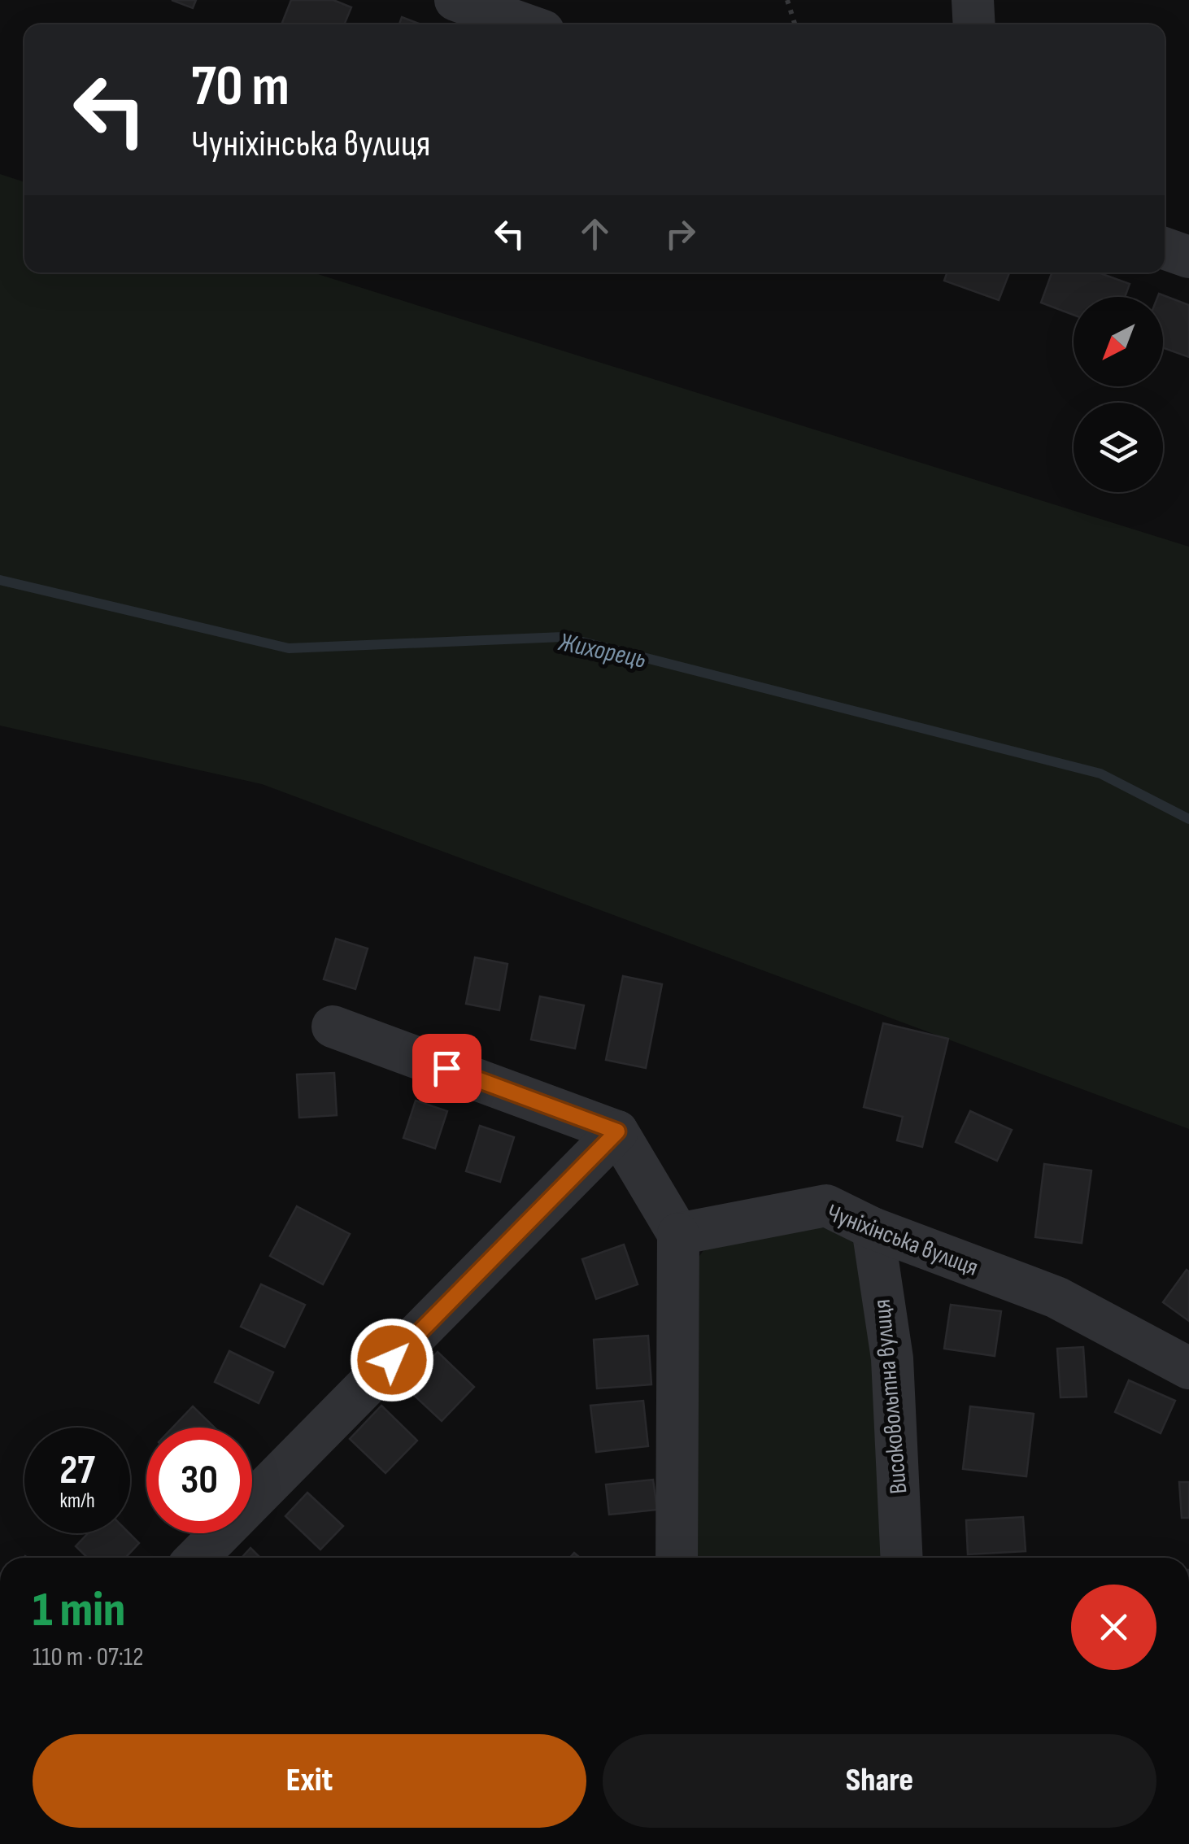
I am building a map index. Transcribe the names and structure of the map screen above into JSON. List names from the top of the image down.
{
  "streets": {
    "street": ["Чуніхінська вулиця", "Високовольтна вулиця"]
  },
  "crossings": [
    ["Чуніхінська вулиця", "Високовольтна вулиця"]
  ],
  "water": ["Жихорець"],
  "north": "bottom left",
  "page": {
    "turn": ["70 m", "Чуніхінська вулиця"],
    "speed": "27 km/h",
    "limit": "30",
    "heading": ["1 min", "110 m · 07:12"],
    "buttons": ["Exit", "Share"]
  }
}
